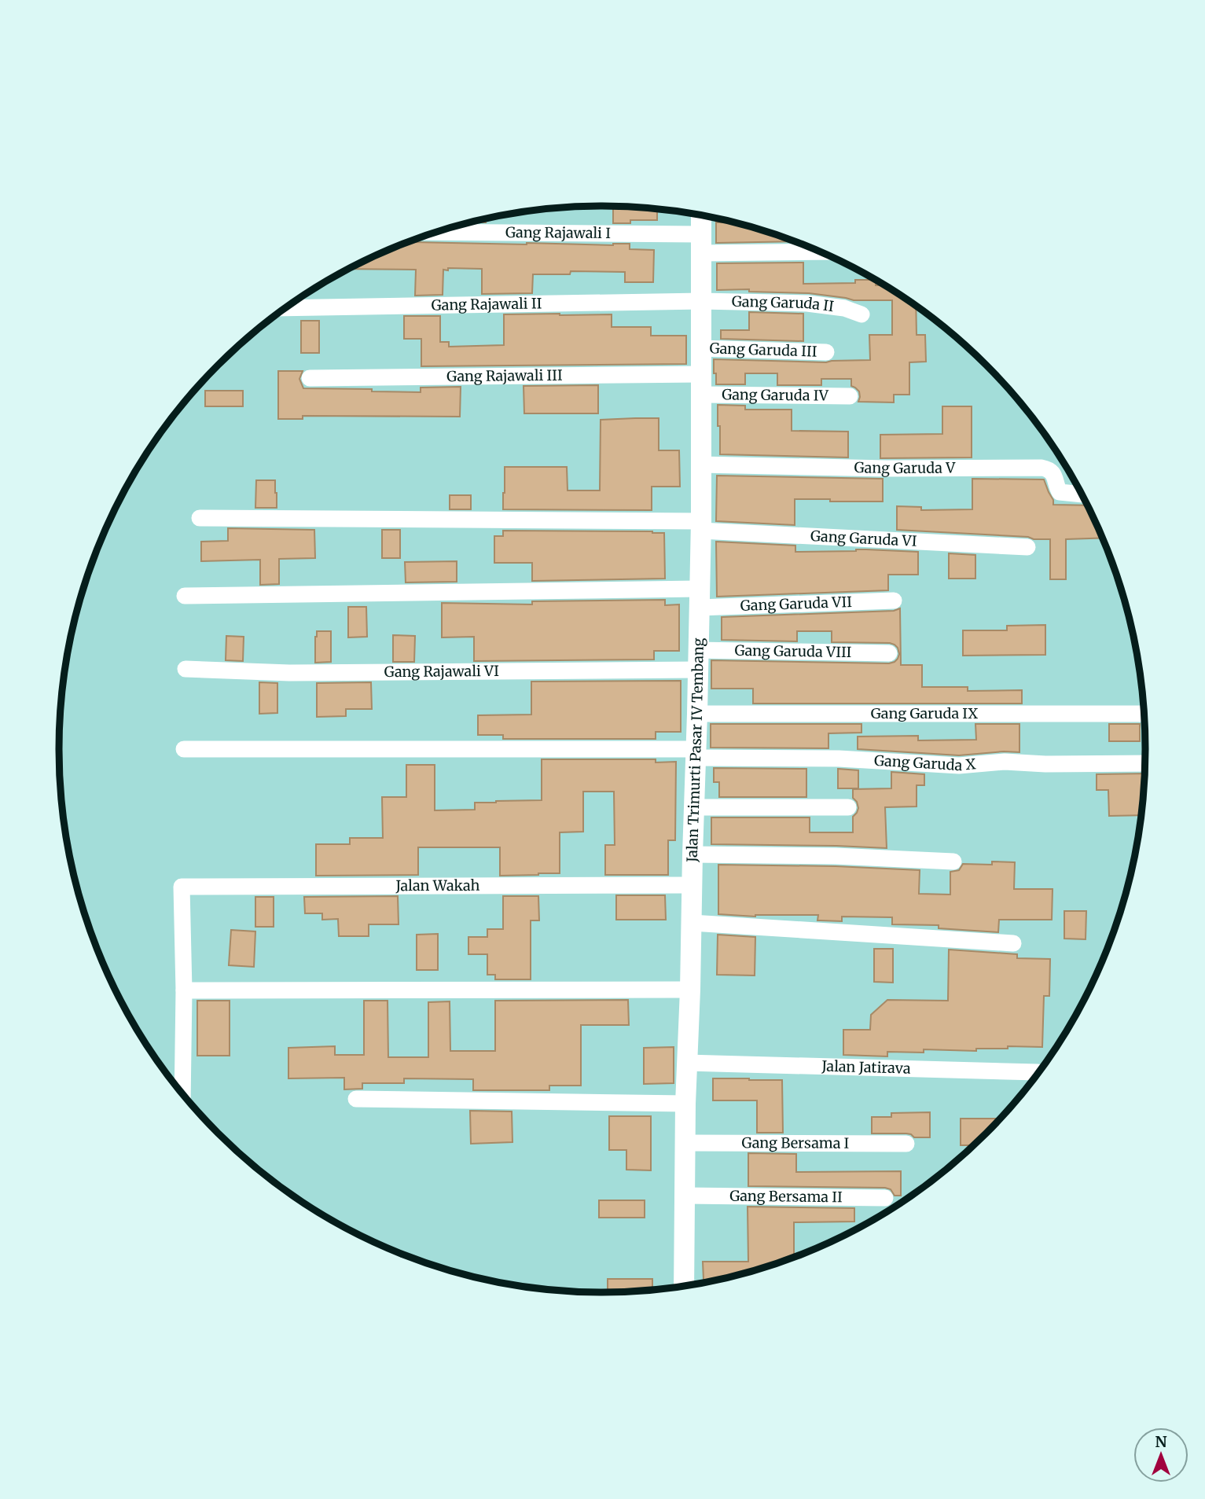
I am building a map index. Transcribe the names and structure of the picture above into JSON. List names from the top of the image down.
{
  "streets": {
    "street": [
      "Gang Rajawali I",
      "Gang Rajawali II",
      "Gang Garuda II",
      "Gang Garuda III",
      "Gang Rajawali III",
      "Gang Garuda IV",
      "Gang Garuda V",
      "Gang Garuda VI",
      "Gang Garuda VII",
      "Gang Garuda VIII",
      "Gang Rajawali VI",
      "Gang Garuda IX",
      "Jalan Trimurti Pasar IV Tembang",
      "Gang Garuda X",
      "Jalan Wakah",
      "Jalan Jatirava",
      "Gang Bersama I",
      "Gang Bersama II"
    ]
  },
  "crossings": [
    ["Gang Rajawali I", "Jalan Trimurti Pasar IV Tembang"],
    ["Gang Rajawali II", "Gang Garuda II"],
    ["Gang Rajawali II", "Jalan Trimurti Pasar IV Tembang"],
    ["Gang Garuda II", "Jalan Trimurti Pasar IV Tembang"],
    ["Gang Garuda III", "Jalan Trimurti Pasar IV Tembang"],
    ["Gang Rajawali III", "Gang Garuda IV"],
    ["Gang Rajawali III", "Jalan Trimurti Pasar IV Tembang"],
    ["Gang Garuda IV", "Jalan Trimurti Pasar IV Tembang"],
    ["Gang Garuda V", "Jalan Trimurti Pasar IV Tembang"],
    ["Gang Garuda VI", "Jalan Trimurti Pasar IV Tembang"],
    ["Gang Garuda VII", "Jalan Trimurti Pasar IV Tembang"],
    ["Gang Garuda VIII", "Gang Rajawali VI"],
    ["Gang Garuda VIII", "Jalan Trimurti Pasar IV Tembang"],
    ["Gang Rajawali VI", "Jalan Trimurti Pasar IV Tembang"],
    ["Gang Garuda IX", "Jalan Trimurti Pasar IV Tembang"],
    ["Jalan Trimurti Pasar IV Tembang", "Gang Garuda X"],
    ["Jalan Trimurti Pasar IV Tembang", "Jalan Wakah"],
    ["Jalan Trimurti Pasar IV Tembang", "Jalan Jatirava"],
    ["Jalan Trimurti Pasar IV Tembang", "Gang Bersama I"],
    ["Jalan Trimurti Pasar IV Tembang", "Gang Bersama II"]
  ],
  "north": "top"
}
